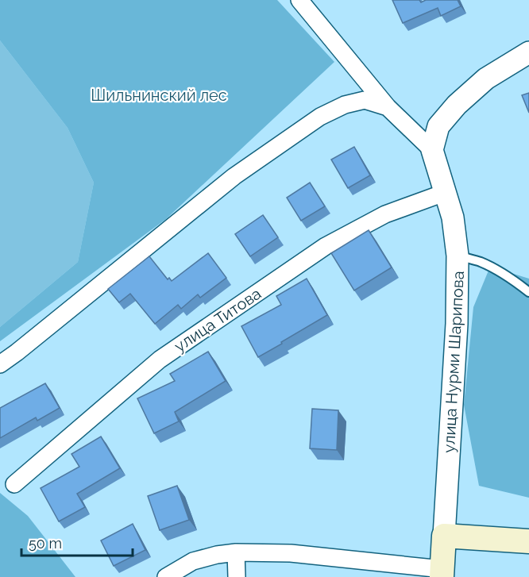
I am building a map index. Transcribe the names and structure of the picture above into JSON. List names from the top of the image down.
{
  "streets": {
    "main road": ["улица Нурми Шарипова"],
    "street": ["улица Титова"]
  },
  "crossings": [
    ["улица Титова", "улица Нурми Шарипова"]
  ],
  "parks": ["Шильнинский лес"],
  "scale_bar": "50 m"
}
